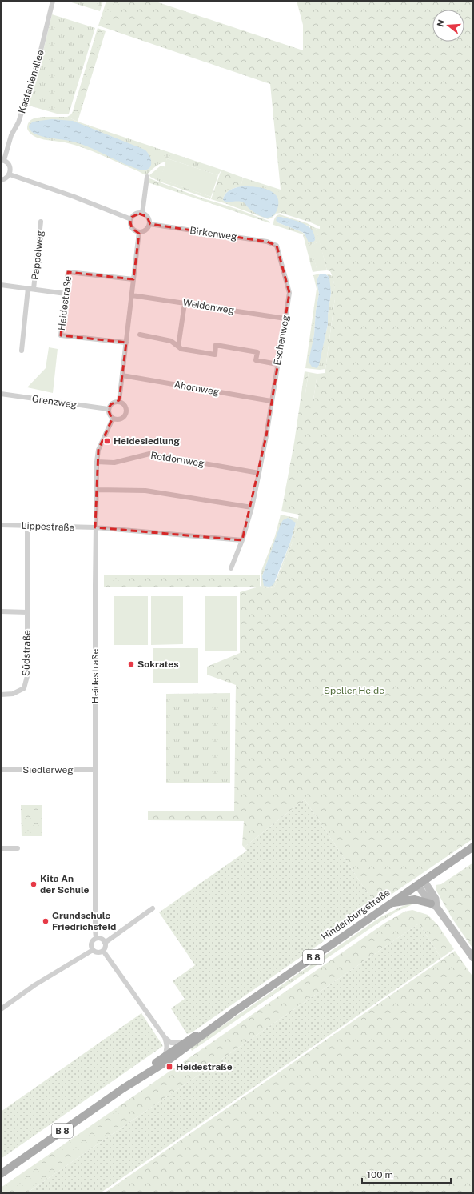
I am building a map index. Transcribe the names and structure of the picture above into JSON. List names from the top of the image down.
{
  "streets": {
    "main road": ["Hindenburgstraße", "B 8"],
    "street": [
      "Kastanienallee",
      "Birkenweg",
      "Pappelweg",
      "Heidestraße",
      "Weidenweg",
      "Eschenweg",
      "Ahornweg",
      "Grenzweg",
      "Rotdornweg",
      "Lippestraße",
      "Südstraße",
      "Siedlerweg"
    ]
  },
  "crossings": [
    ["Birkenweg", "Eschenweg"],
    ["Pappelweg", "Heidestraße"],
    ["Heidestraße", "Grenzweg"],
    ["Heidestraße", "Rotdornweg"],
    ["Heidestraße", "Lippestraße"],
    ["Heidestraße", "Siedlerweg"],
    ["Weidenweg", "Eschenweg"],
    ["Eschenweg", "Ahornweg"],
    ["Eschenweg", "Rotdornweg"],
    ["Lippestraße", "Südstraße"]
  ],
  "parks": ["Speller Heide"],
  "places": {
    "transit": ["Heidesiedlung", "Heidestraße"],
    "other": ["Sokrates", "Kita An der Schule", "Grundschule Friedrichsfeld"]
  },
  "scale_bar": "100 m",
  "north": "left"
}
